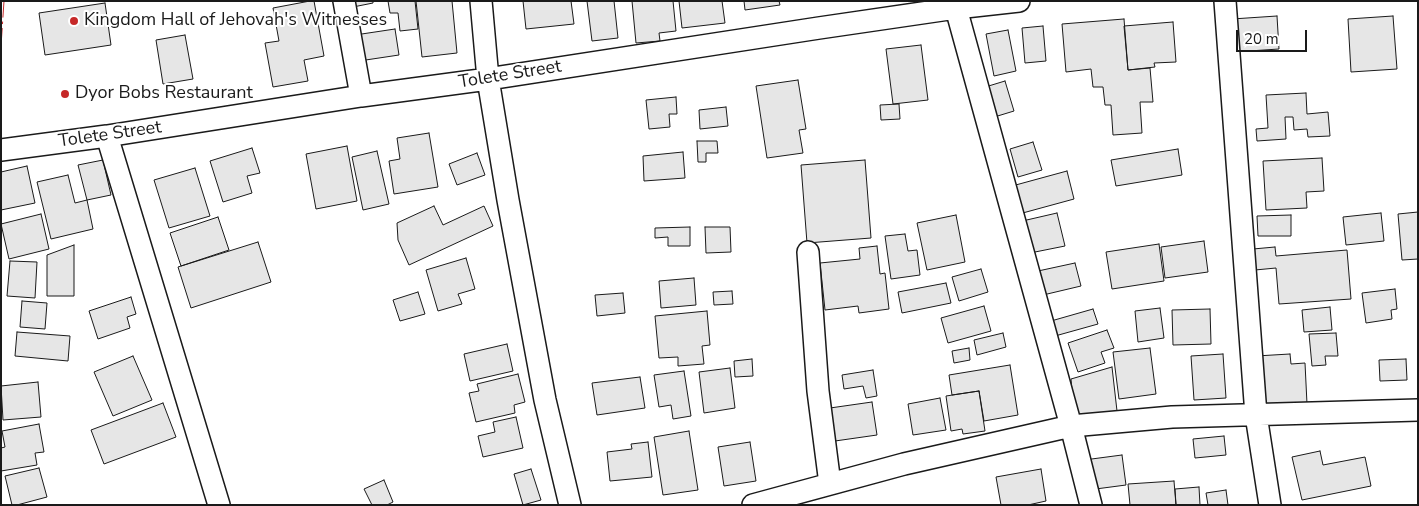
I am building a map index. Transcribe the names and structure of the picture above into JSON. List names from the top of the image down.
{
  "streets": {
    "street": ["Tolete Street"]
  },
  "places": ["Kingdom Hall of Jehovah's Witnesses", "Dyor Bobs Restaurant"],
  "scale_bar": "20 m"
}
